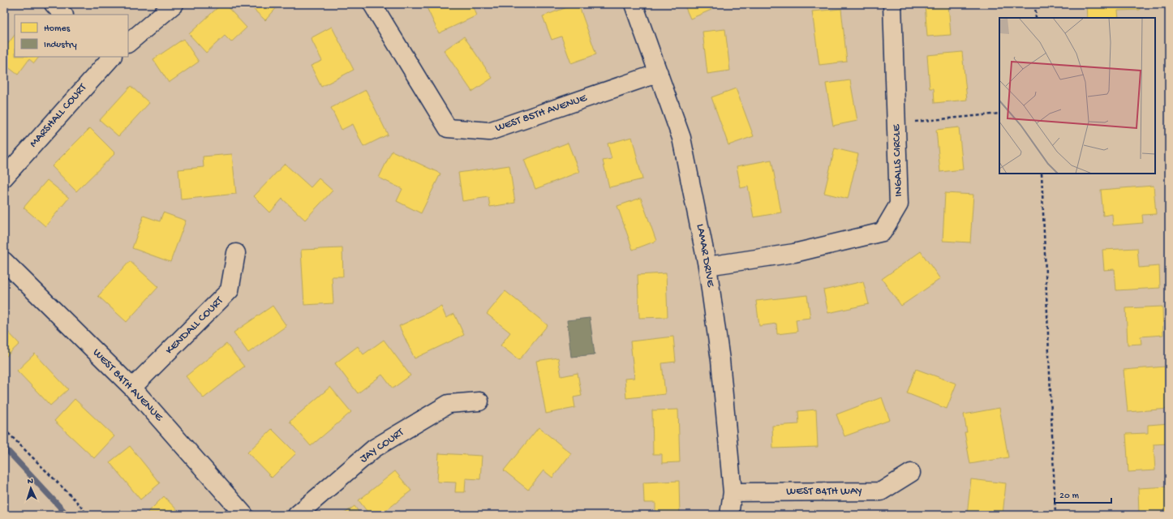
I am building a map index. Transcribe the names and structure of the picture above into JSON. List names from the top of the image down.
{
  "streets": {
    "street": [
      "WEST 85TH AVENUE",
      "MARSHALL COURT",
      "INGALLS CIRCLE",
      "LAMAR DRIVE",
      "KENDALL COURT",
      "WEST 84TH AVENUE",
      "JAY COURT",
      "WEST 84TH WAY"
    ]
  },
  "crossings": [
    ["WEST 85TH AVENUE", "LAMAR DRIVE"],
    ["INGALLS CIRCLE", "LAMAR DRIVE"],
    ["LAMAR DRIVE", "WEST 84TH WAY"],
    ["KENDALL COURT", "WEST 84TH AVENUE"]
  ],
  "legend": ["Homes", "Industry"],
  "scale_bar": "20 m",
  "north": "top"
}
